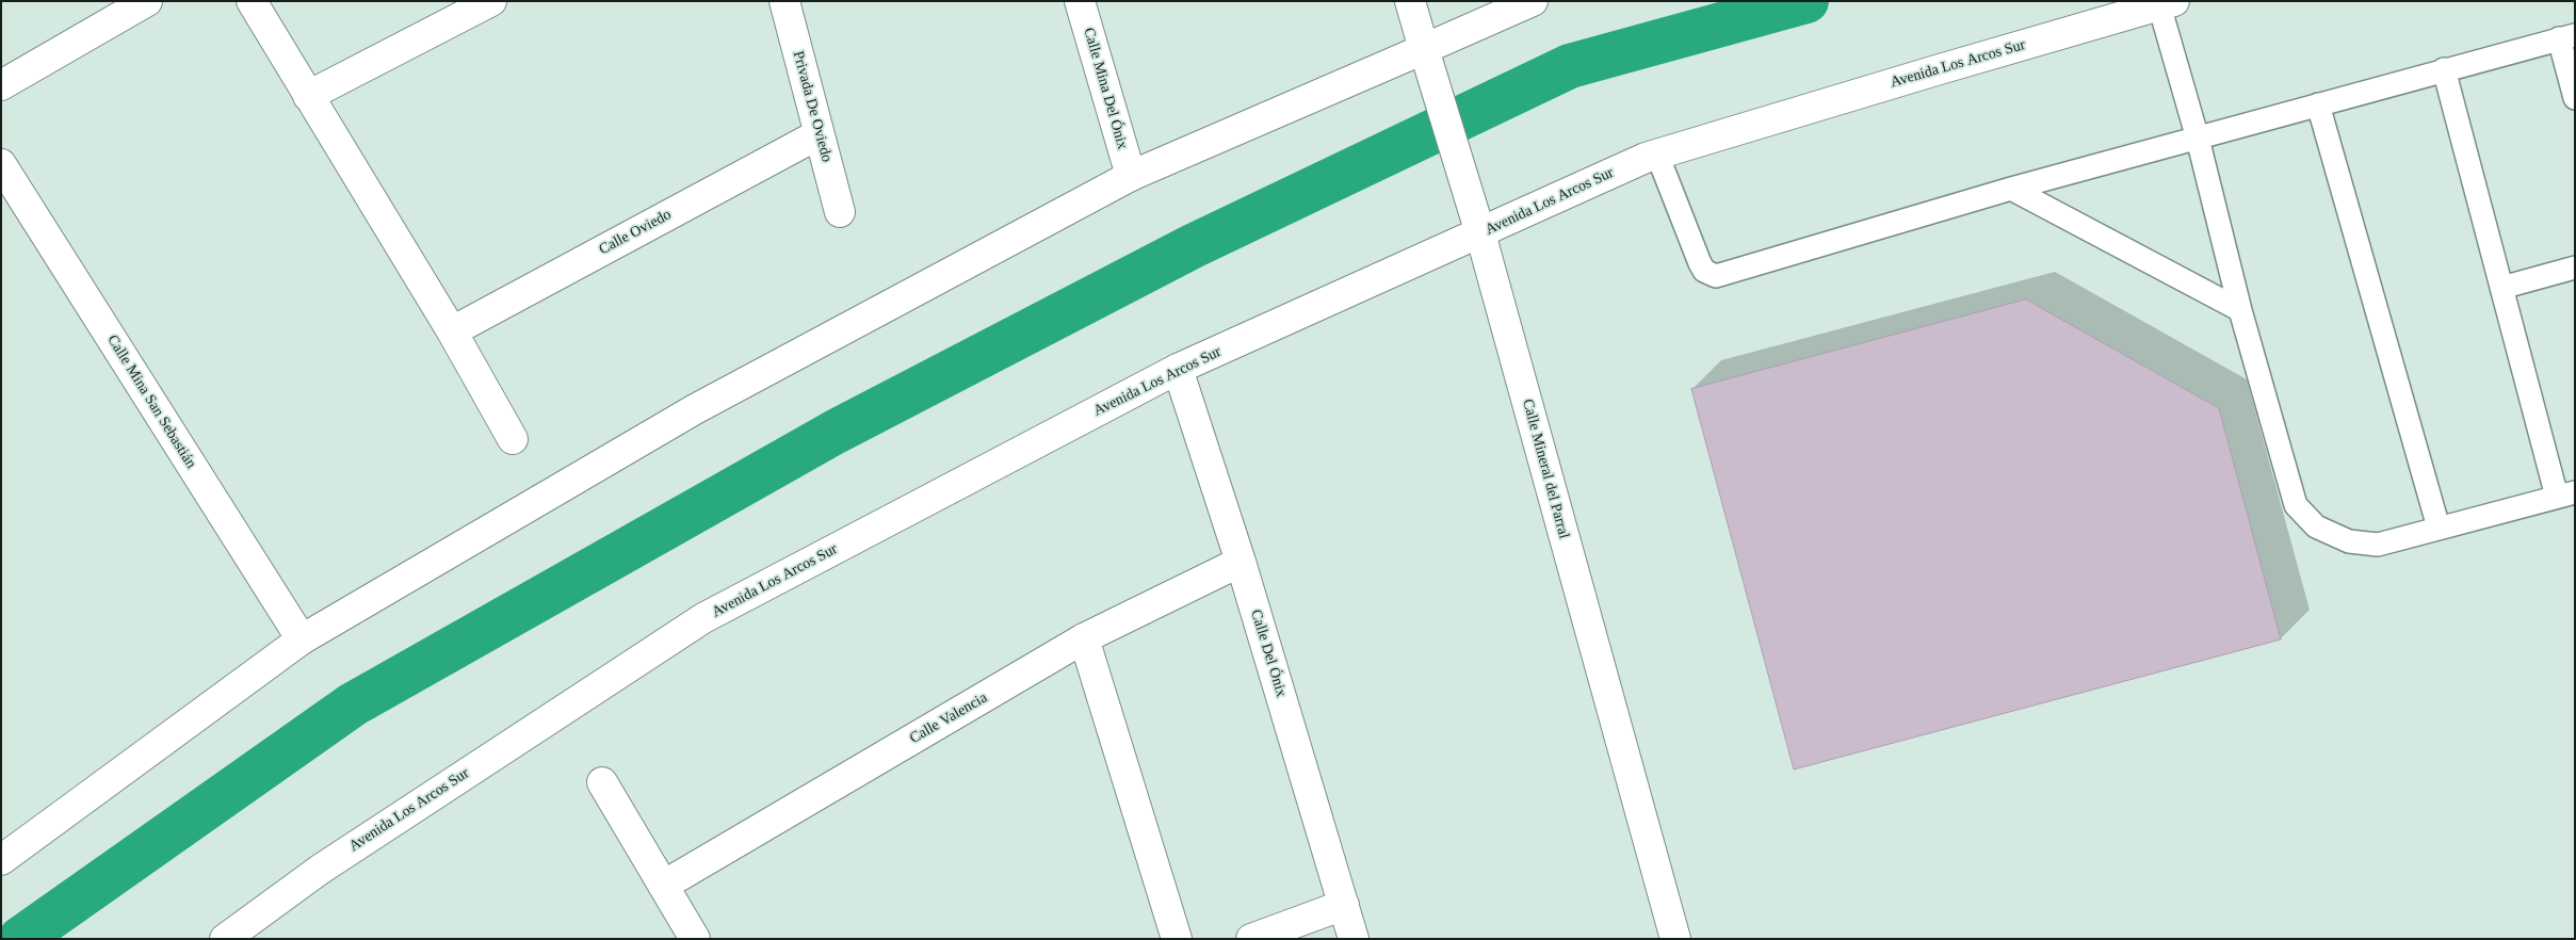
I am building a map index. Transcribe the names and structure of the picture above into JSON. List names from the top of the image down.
{
  "streets": {
    "street": [
      "Avenida Los Arcos Sur",
      "Calle Mina Del Ónix",
      "Privada De Oviedo",
      "Calle Oviedo",
      "Calle Mina San Sebastián",
      "Calle Mineral del Parral",
      "Calle Del Ónix",
      "Calle Valencia"
    ]
  },
  "crossings": [
    ["Avenida Los Arcos Sur", "Calle Mineral del Parral"],
    ["Avenida Los Arcos Sur", "Calle Del Ónix"],
    ["Privada De Oviedo", "Calle Oviedo"],
    ["Calle Del Ónix", "Calle Valencia"]
  ]
}
